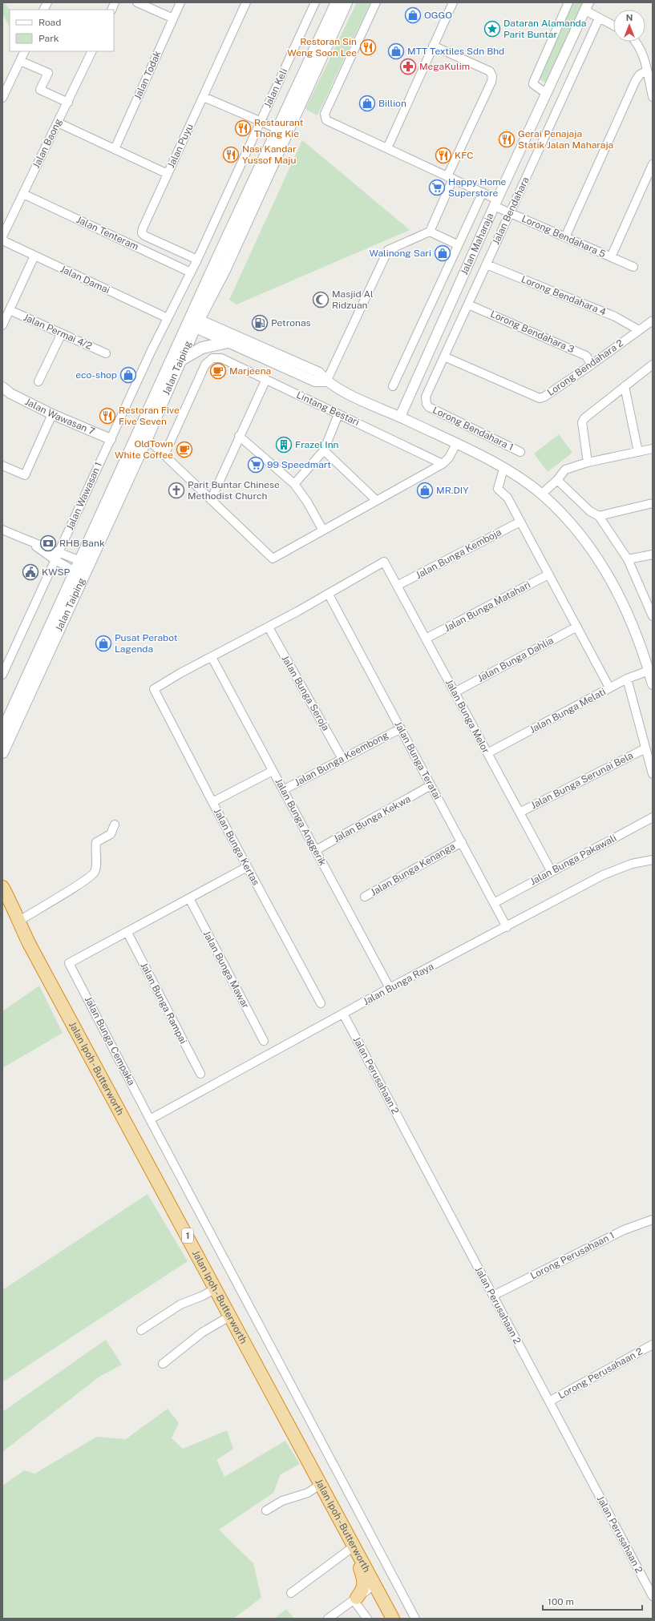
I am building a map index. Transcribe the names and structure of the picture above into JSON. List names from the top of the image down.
{
  "streets": {
    "highway": ["Jalan Ipoh - Butterworth", "1"],
    "main road": ["Jalan Taiping"],
    "street": [
      "Jalan Todak",
      "Jalan Keli",
      "Jalan Baong",
      "Jalan Puyu",
      "Jalan Bendahara",
      "Jalan Tenteram",
      "Lorong Bendahara 5",
      "Jalan Maharaja",
      "Jalan Damai",
      "Lorong Bendahara 4",
      "Jalan Permai 4/2",
      "Lorong Bendahara 3",
      "Lorong Bendahara 2",
      "Lintang Bestari",
      "Jalan Wawasan 7",
      "Lorong Bendahara 1",
      "Jalan Wawasan 1",
      "Jalan Bunga Kemboja",
      "Jalan Bunga Matahari",
      "Jalan Bunga Dahlia",
      "Jalan Bunga Seroja",
      "Jalan Bunga Melati",
      "Jalan Bunga Melor",
      "Jalan Bunga Keembong",
      "Jalan Bunga Teratai",
      "Jalan Bunga Serunai Bela",
      "Jalan Bunga Kekwa",
      "Jalan Bunga Anggerik",
      "Jalan Bunga Kertas",
      "Jalan Bunga Pakawali",
      "Jalan Bunga Kenanga",
      "Jalan Bunga Mawar",
      "Jalan Bunga Raya",
      "Jalan Bunga Rampai",
      "Jalan Bunga Cempaka",
      "Jalan Perusahaan 2",
      "Lorong Perusahaan 1",
      "Lorong Perusahaan 2"
    ]
  },
  "crossings": [
    ["Jalan Keli", "Jalan Puyu"],
    ["Jalan Keli", "Jalan Tenteram"],
    ["Jalan Keli", "Jalan Wawasan 1"],
    ["Jalan Baong", "Jalan Tenteram"],
    ["Jalan Bendahara", "Lorong Bendahara 5"],
    ["Jalan Bendahara", "Lorong Bendahara 4"],
    ["Jalan Bendahara", "Lorong Bendahara 3"],
    ["Jalan Bendahara", "Lorong Bendahara 2"],
    ["Jalan Bendahara", "Lorong Bendahara 1"],
    ["Jalan Tenteram", "Jalan Wawasan 1"],
    ["Lorong Bendahara 5", "Jalan Maharaja"],
    ["Jalan Damai", "Jalan Wawasan 1"],
    ["Lorong Bendahara 4", "Lorong Bendahara 2"],
    ["Lorong Bendahara 3", "Lorong Bendahara 2"],
    ["Jalan Wawasan 7", "Jalan Wawasan 1"],
    ["Jalan Bunga Kemboja", "Jalan Bunga Melor"],
    ["Jalan Bunga Matahari", "Jalan Bunga Melor"],
    ["Jalan Bunga Dahlia", "Jalan Bunga Melor"],
    ["Jalan Bunga Seroja", "Jalan Bunga Keembong"],
    ["Jalan Bunga Melati", "Jalan Bunga Melor"],
    ["Jalan Bunga Melor", "Jalan Bunga Teratai"],
    ["Jalan Bunga Melor", "Jalan Bunga Serunai Bela"],
    ["Jalan Bunga Melor", "Jalan Bunga Pakawali"],
    ["Jalan Bunga Keembong", "Jalan Bunga Teratai"],
    ["Jalan Bunga Keembong", "Jalan Bunga Anggerik"],
    ["Jalan Bunga Teratai", "Jalan Bunga Pakawali"],
    ["Jalan Bunga Teratai", "Jalan Bunga Kenanga"],
    ["Jalan Bunga Teratai", "Jalan Bunga Raya"],
    ["Jalan Bunga Kekwa", "Jalan Bunga Anggerik"],
    ["Jalan Bunga Anggerik", "Jalan Bunga Kertas"],
    ["Jalan Bunga Anggerik", "Jalan Bunga Raya"],
    ["Jalan Bunga Raya", "Jalan Bunga Cempaka"],
    ["Jalan Bunga Raya", "Jalan Perusahaan 2"],
    ["Jalan Bunga Rampai", "Jalan Bunga Cempaka"],
    ["Jalan Perusahaan 2", "Lorong Perusahaan 1"],
    ["Jalan Perusahaan 2", "Lorong Perusahaan 2"]
  ],
  "places": {
    "shop": [
      "OGGO",
      "MTT Textiles Sdn Bhd",
      "Billion",
      "Walinong Sari",
      "eco-shop",
      "MR.DIY",
      "Pusat Perabot Lagenda"
    ],
    "place": ["Dataran Alamanda Parit Buntar"],
    "restaurant": [
      "Restoran Sin Weng Soon Lee",
      "Restaurant Thong Kie",
      "Gerai Penajaja Statik Jalan Maharaja",
      "Nasi Kandar Yussof Maju",
      "KFC",
      "Restoran Five Five Seven"
    ],
    "pharmacy": ["MegaKulim"],
    "supermarket": ["Happy Home Superstore", "99 Speedmart"],
    "mosque": ["Masjid Al Ridzuan"],
    "fuel station": ["Petronas"],
    "cafe": ["Marjeena", "OldTown White Coffee"],
    "building": ["Frazel Inn"],
    "church": ["Parit Buntar Chinese Methodist Church"],
    "bank": ["RHB Bank"],
    "public building": ["KWSP"]
  },
  "legend": ["Road", "Park"],
  "scale_bar": "100 m",
  "north": "top"
}
